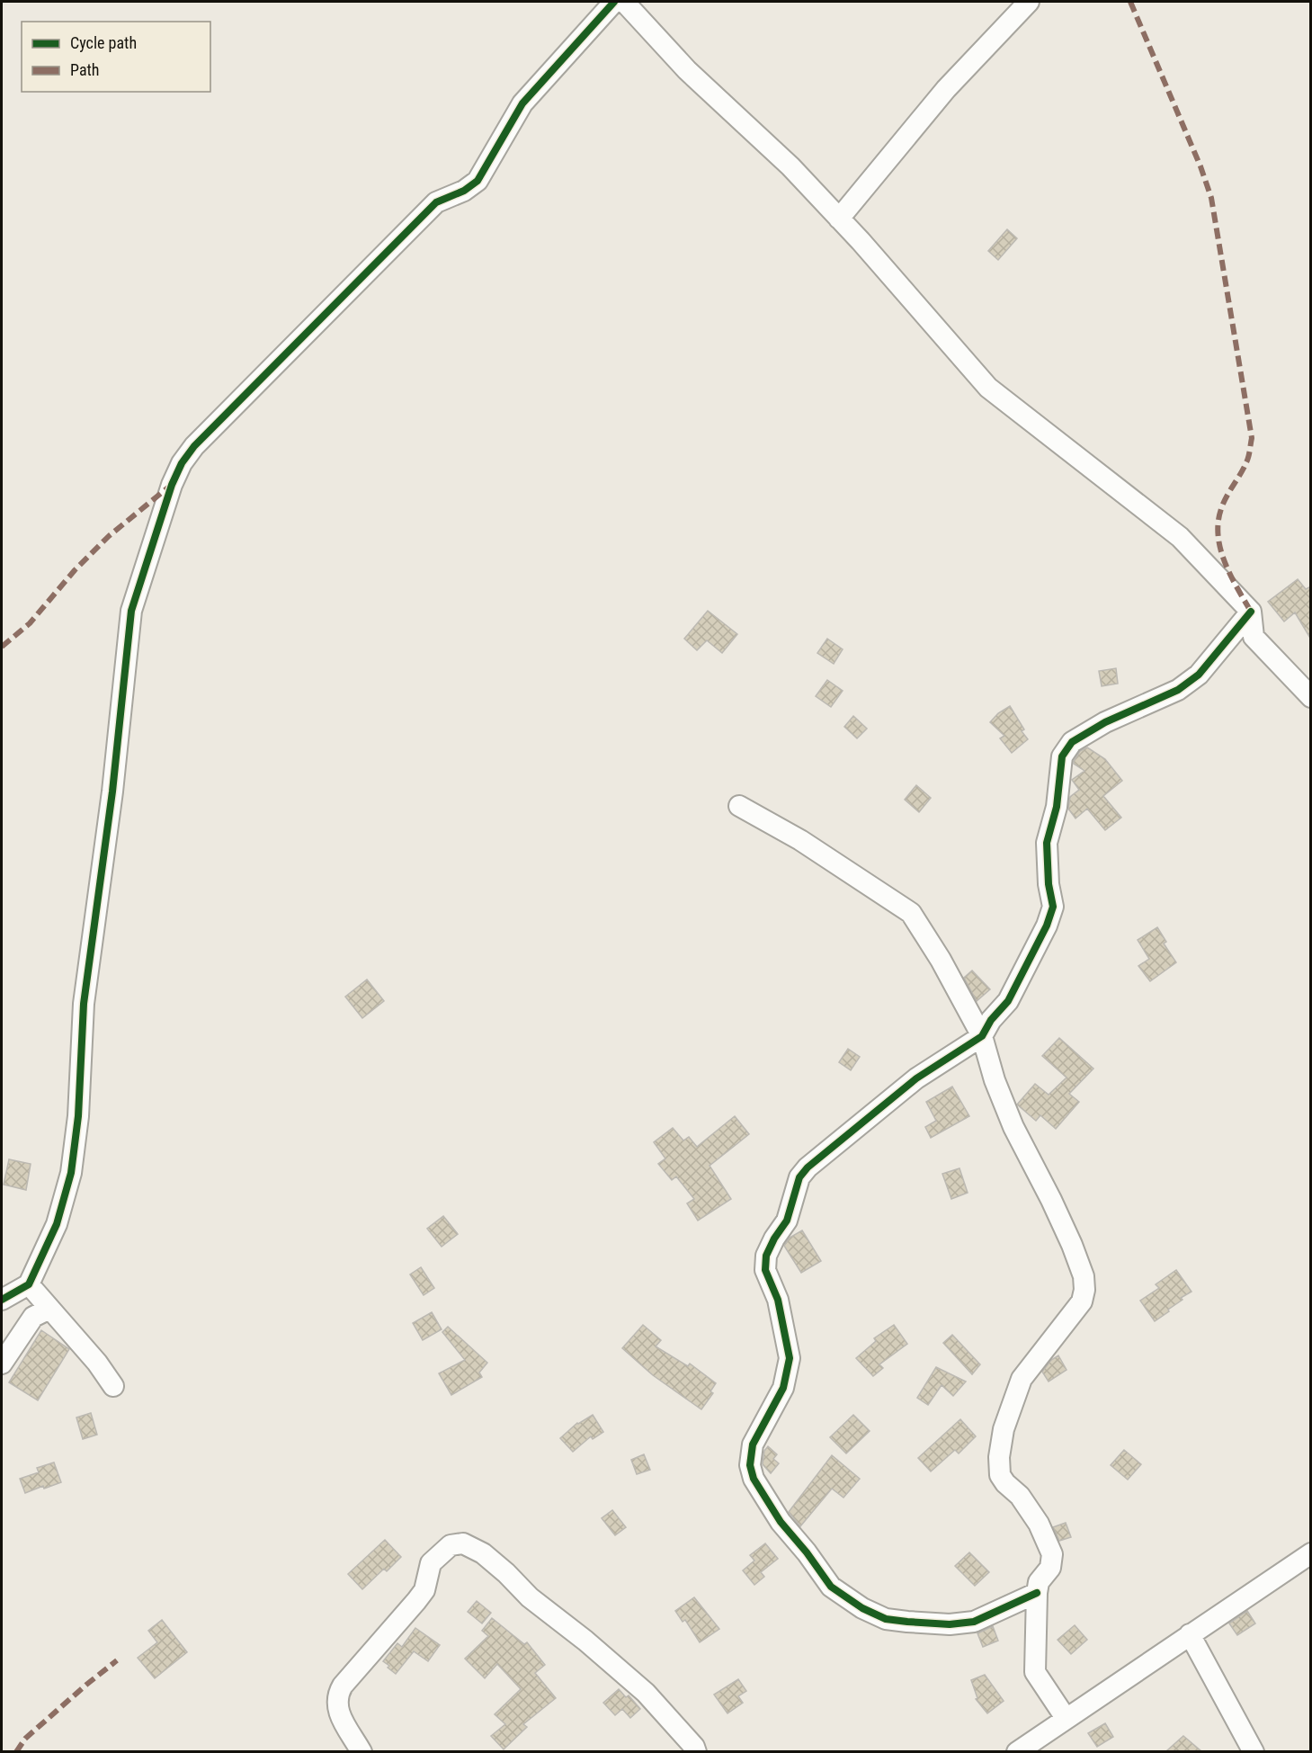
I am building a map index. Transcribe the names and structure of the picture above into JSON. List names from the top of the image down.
{
  "legend": ["Cycle path", "Path"]
}
